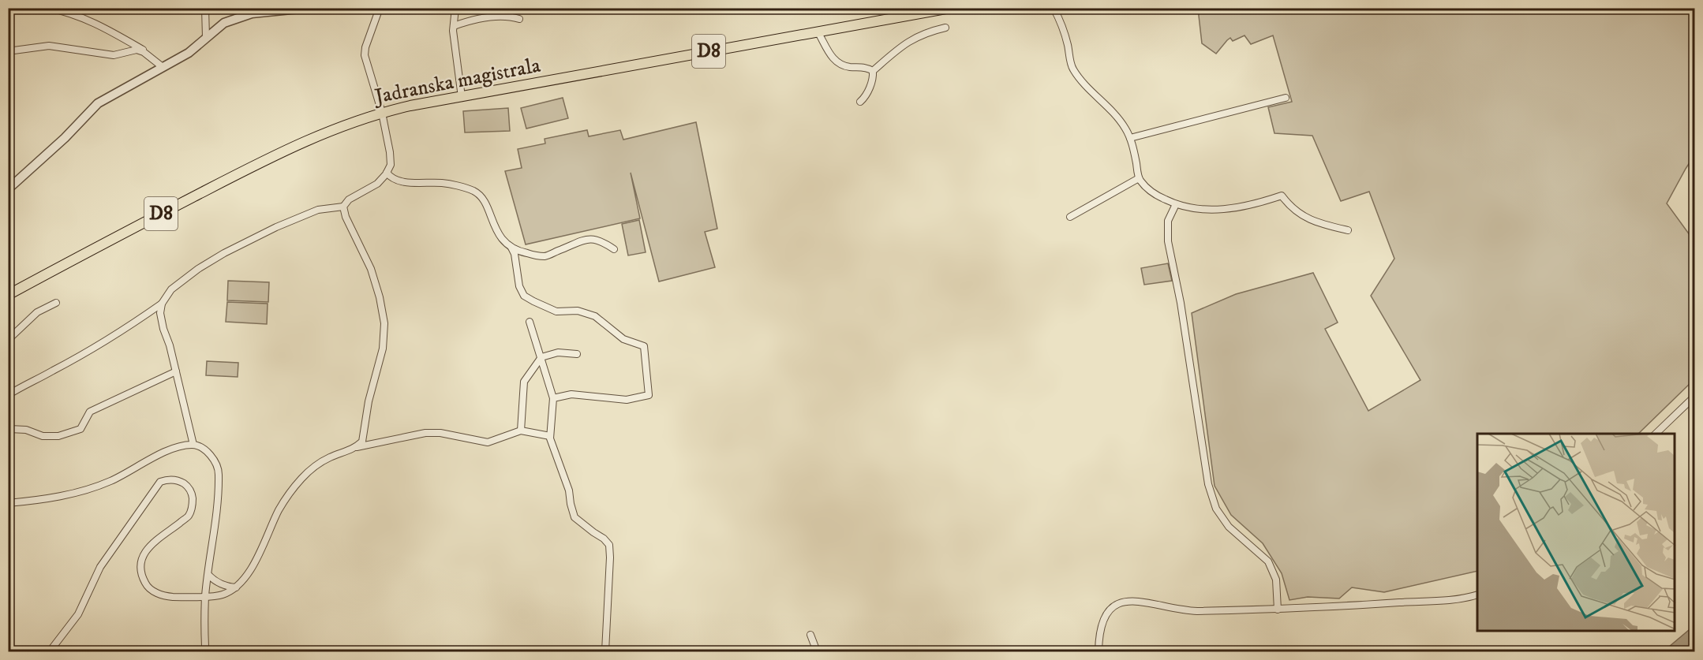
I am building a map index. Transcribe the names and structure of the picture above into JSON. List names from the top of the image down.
{
  "streets": {
    "main road": ["D8", "Jadranska magistrala"]
  }
}
